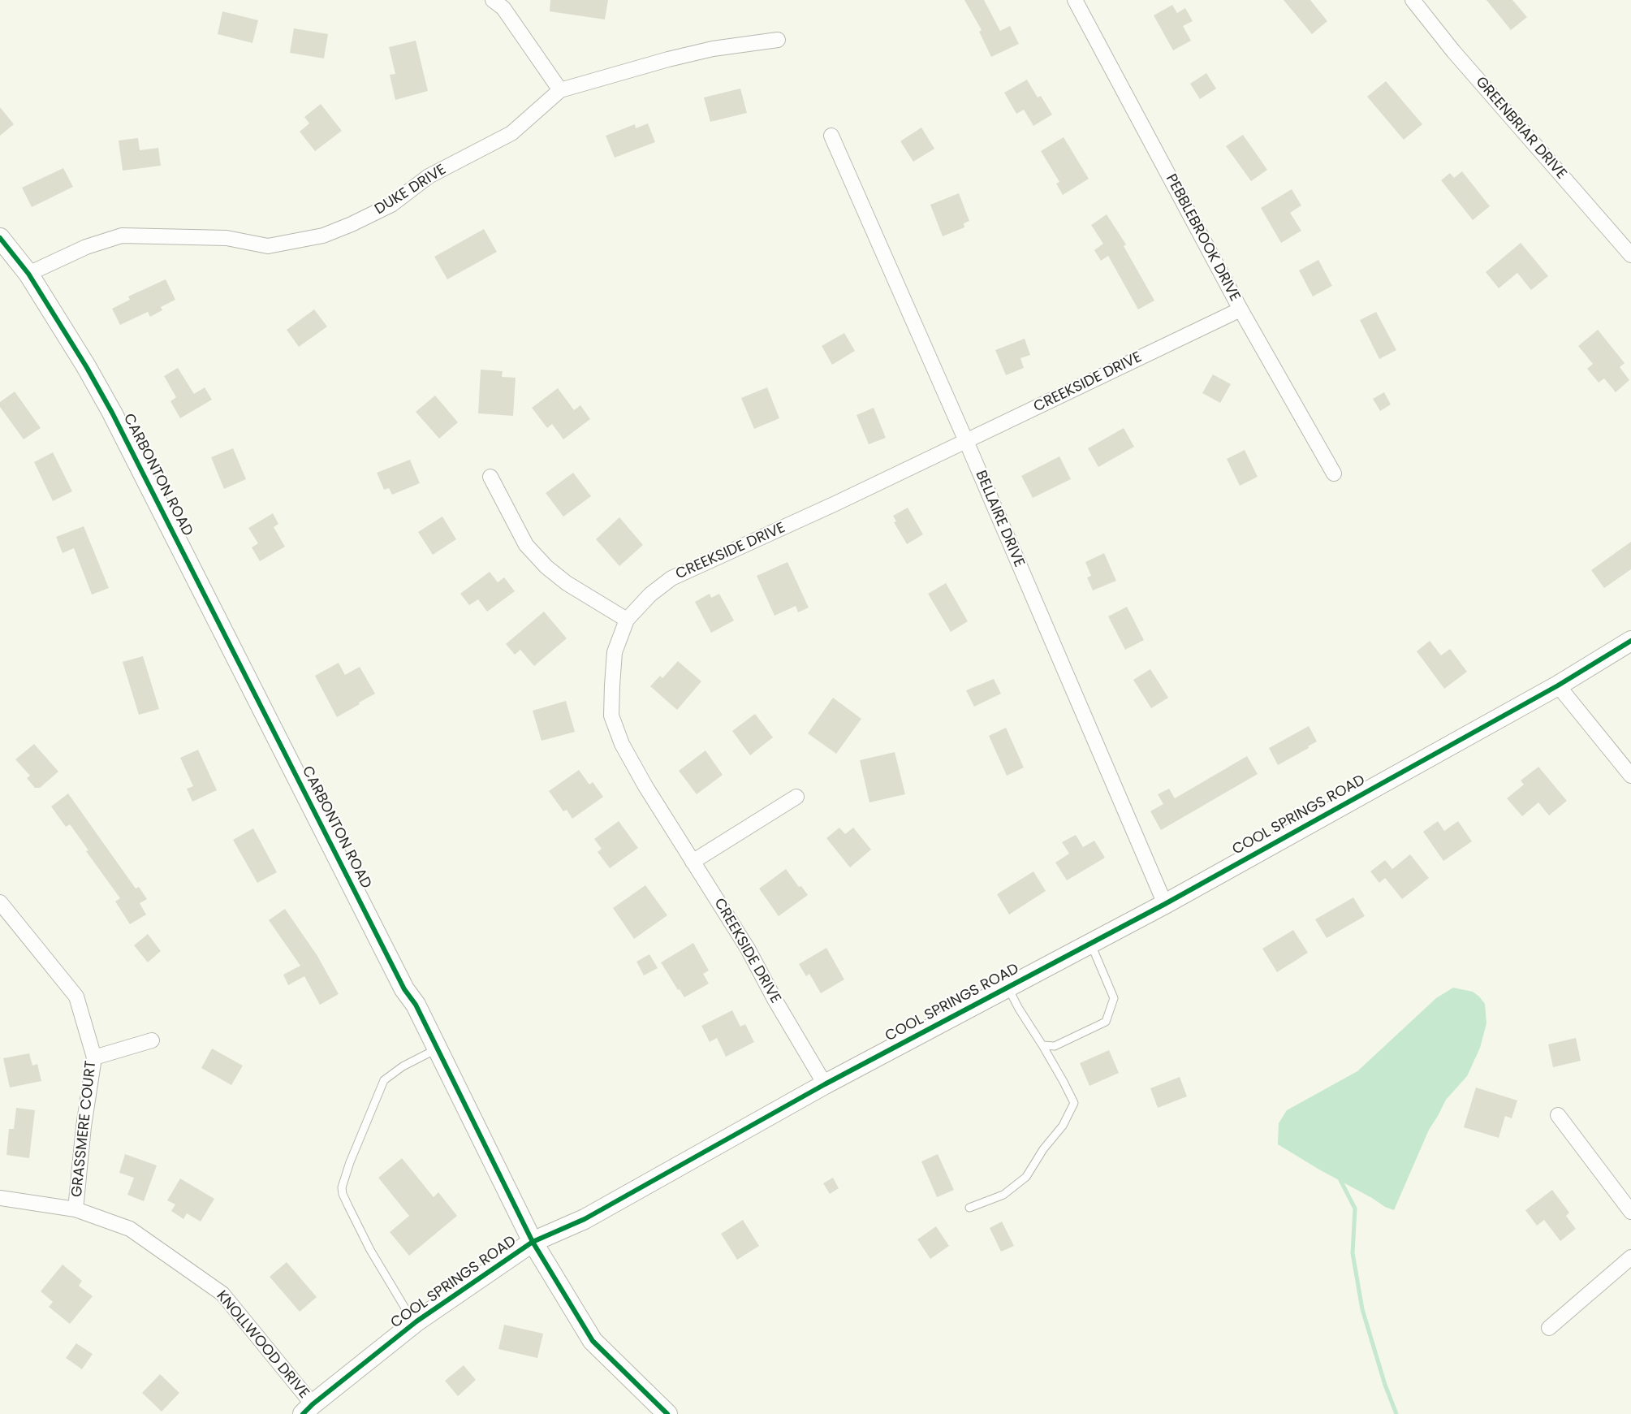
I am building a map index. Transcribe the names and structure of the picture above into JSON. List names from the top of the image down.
{
  "streets": {
    "street": [
      "GREENBRIAR DRIVE",
      "DUKE DRIVE",
      "PEBBLEBROOK DRIVE",
      "CREEKSIDE DRIVE",
      "CARBONTON ROAD",
      "BELLAIRE DRIVE",
      "COOL SPRINGS ROAD",
      "GRASSMERE COURT",
      "KNOLLWOOD DRIVE"
    ]
  },
  "crossings": [
    ["DUKE DRIVE", "CARBONTON ROAD"],
    ["PEBBLEBROOK DRIVE", "CREEKSIDE DRIVE"],
    ["CREEKSIDE DRIVE", "BELLAIRE DRIVE"],
    ["CREEKSIDE DRIVE", "COOL SPRINGS ROAD"],
    ["CARBONTON ROAD", "COOL SPRINGS ROAD"],
    ["BELLAIRE DRIVE", "COOL SPRINGS ROAD"],
    ["COOL SPRINGS ROAD", "KNOLLWOOD DRIVE"],
    ["GRASSMERE COURT", "KNOLLWOOD DRIVE"]
  ]
}
